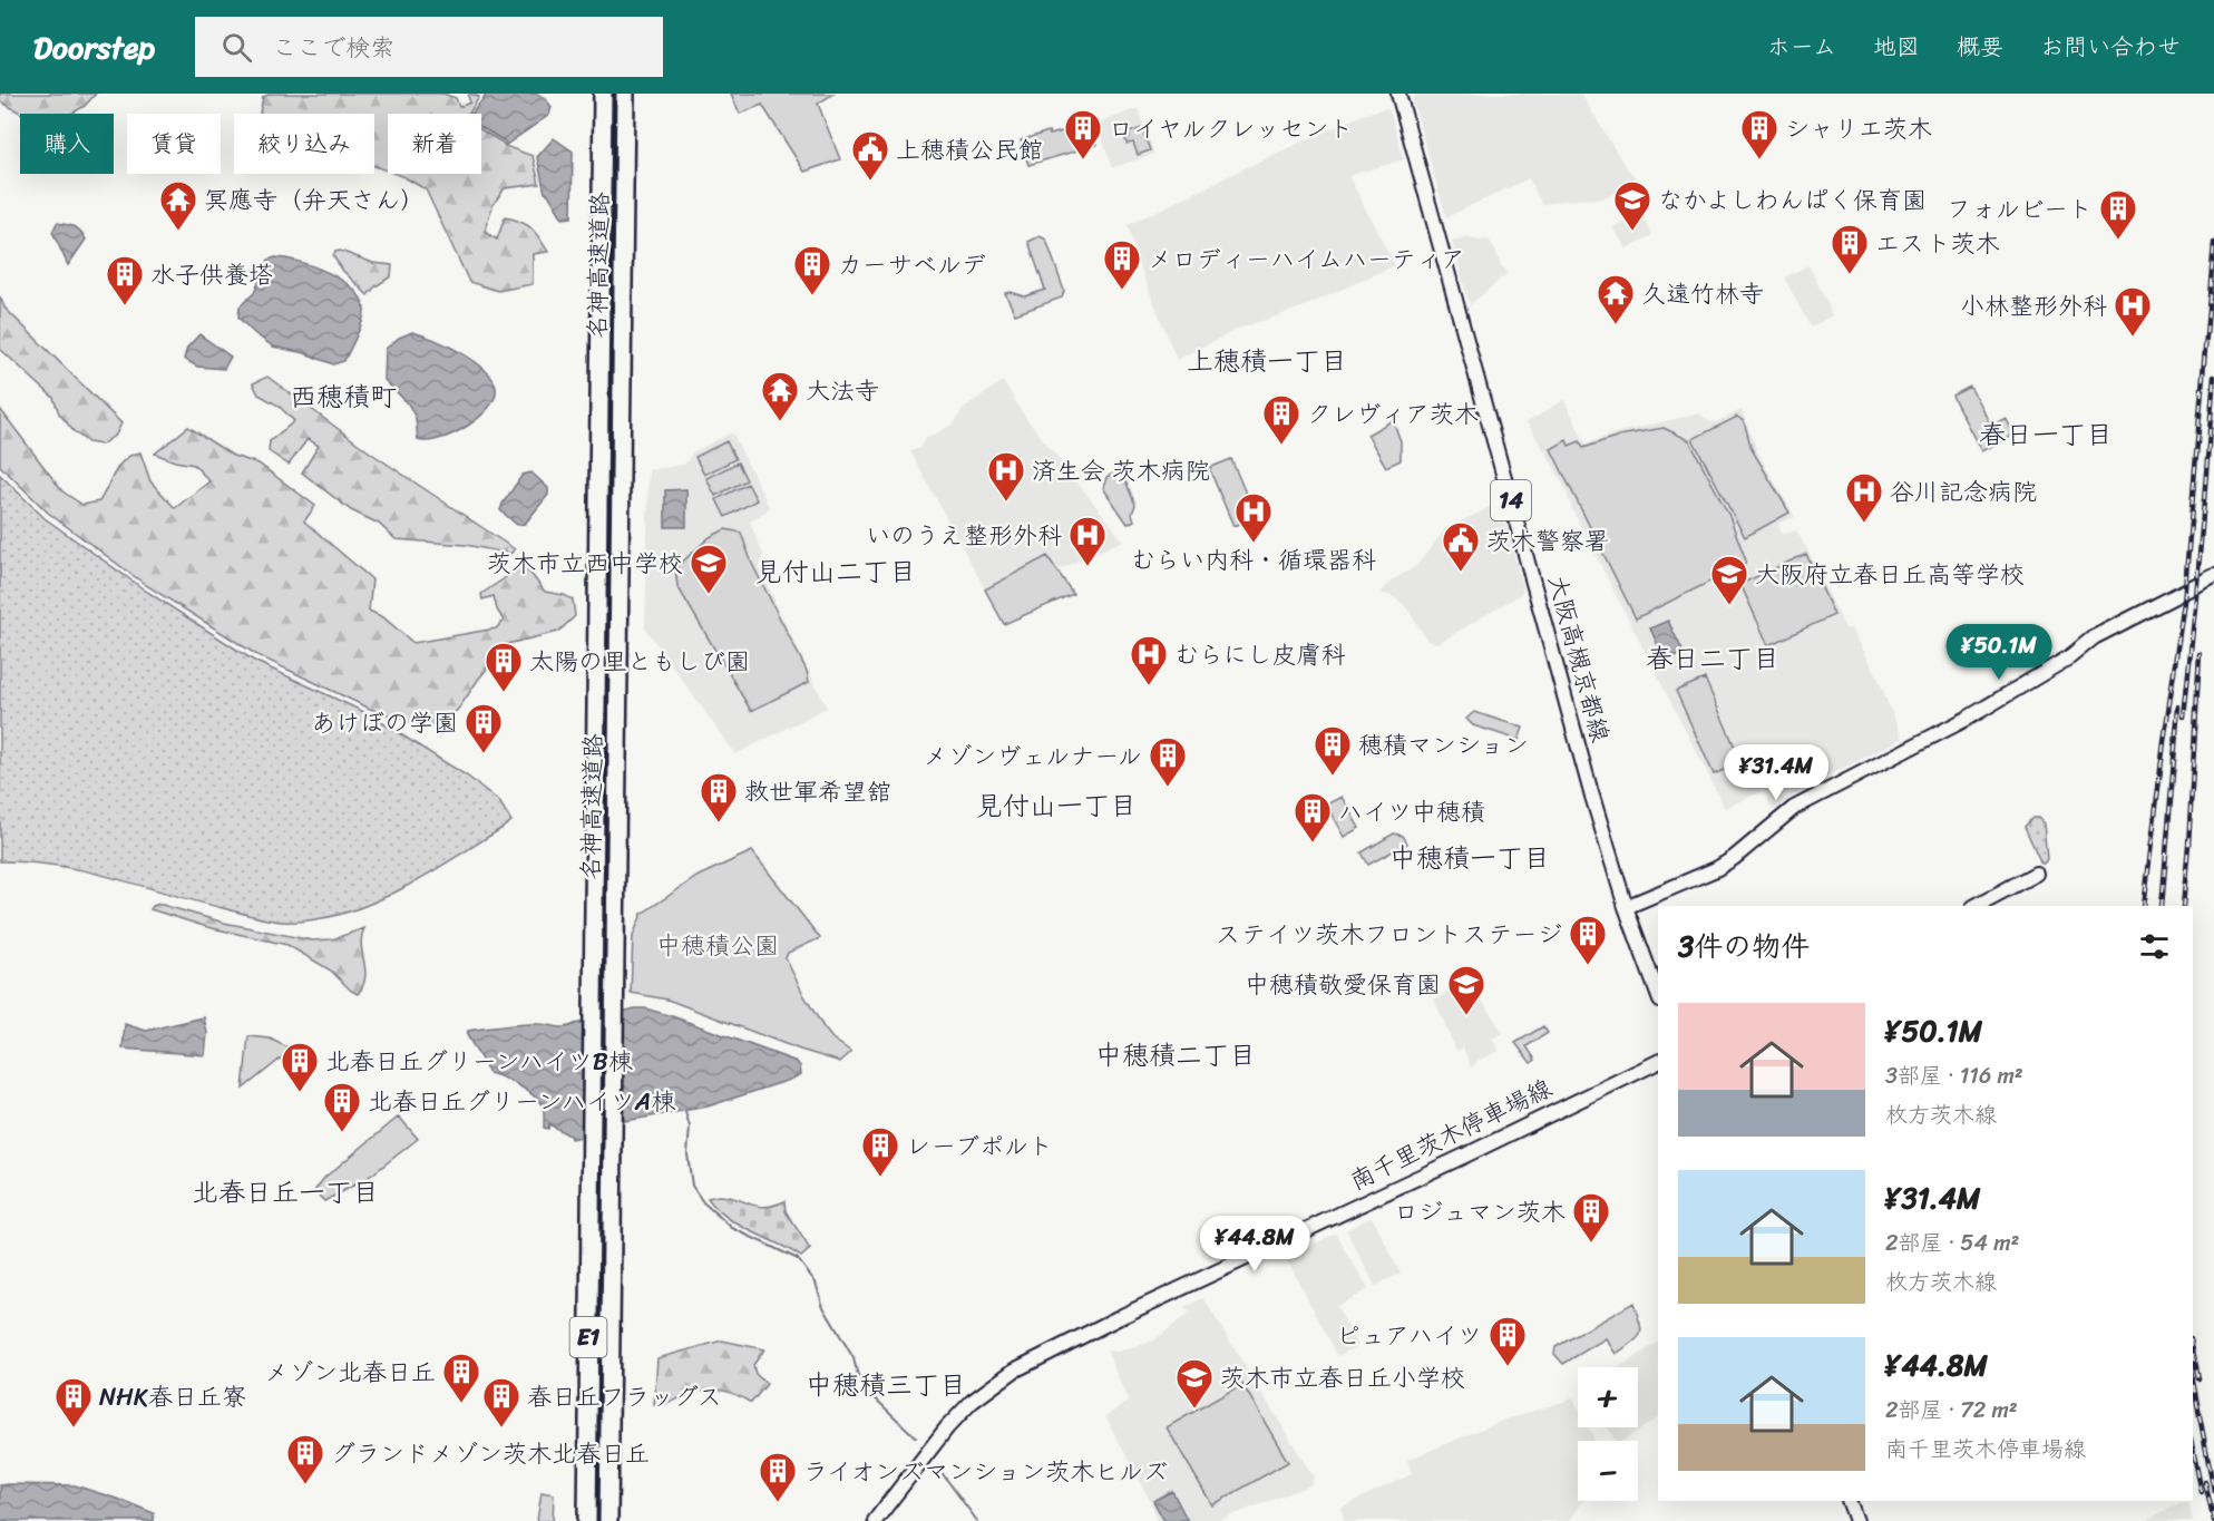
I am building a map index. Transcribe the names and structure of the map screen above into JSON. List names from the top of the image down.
{
  "streets": {
    "highway": ["名神高速道路", "E1"],
    "main road": ["14", "大阪高槻京都線", "南千里茨木停車場線"]
  },
  "districts": [
    "上穂積一丁目",
    "西穂積町",
    "春日一丁目",
    "見付山二丁目",
    "春日二丁目",
    "見付山一丁目",
    "中穂積一丁目",
    "中穂積二丁目",
    "北春日丘一丁目",
    "中穂積三丁目"
  ],
  "parks": ["中穂積公園"],
  "places": {
    "building": [
      "ロイヤルクレッセント",
      "シャリエ茨木",
      "フォルビート",
      "エスト茨木",
      "メロディーハイムハーティア",
      "カーサベルデ",
      "水子供養塔",
      "クレヴィア茨木",
      "太陽の里ともしび園",
      "あけぼの学園",
      "穂積マンション",
      "メゾンヴェルナール",
      "救世軍希望舘",
      "ハイツ中穂積",
      "ステイツ茨木フロントステージ",
      "北春日丘グリーンハイツB棟",
      "北春日丘グリーンハイツA棟",
      "レーブポルト",
      "ロジュマン茨木",
      "ピュアハイツ",
      "メゾン北春日丘",
      "NHK春日丘寮",
      "春日丘フラッグス",
      "グランドメゾン茨木北春日丘",
      "ライオンズマンション茨木ヒルズ"
    ],
    "public building": ["上穂積公民館", "茨木警察署"],
    "temple": ["冥應寺（弁天さん）", "久遠竹林寺", "大法寺"],
    "school or university": [
      "なかよしわんぱく保育園",
      "茨木市立西中学校",
      "大阪府立春日丘高等学校",
      "中穂積敬愛保育園",
      "茨木市立春日丘小学校"
    ],
    "hospital": [
      "小林整形外科",
      "済生会 茨木病院",
      "谷川記念病院",
      "むらい内科・循環器科",
      "いのうえ整形外科",
      "むらにし皮膚科"
    ]
  },
  "page": {
    "header": "Doorstep",
    "search": "ここで検索",
    "nav": [
      "ホーム",
      "地図",
      "概要",
      "お問い合わせ"
    ],
    "chip": [
      "購入",
      "賃貸",
      "絞り込み",
      "新着"
    ],
    "price": ["¥50.1M", "¥31.4M", "¥44.8M"],
    "heading": "3件の物件",
    "list": [
      {
        "name": "¥50.1M",
        "note": "3部屋 · 116 m² · 枚方茨木線"
      },
      {
        "name": "¥31.4M",
        "note": "2部屋 · 54 m² · 枚方茨木線"
      },
      {
        "name": "¥44.8M",
        "note": "2部屋 · 72 m² · 南千里茨木停車場線"
      }
    ],
    "map_buttons": ["+", "−"]
  }
}
